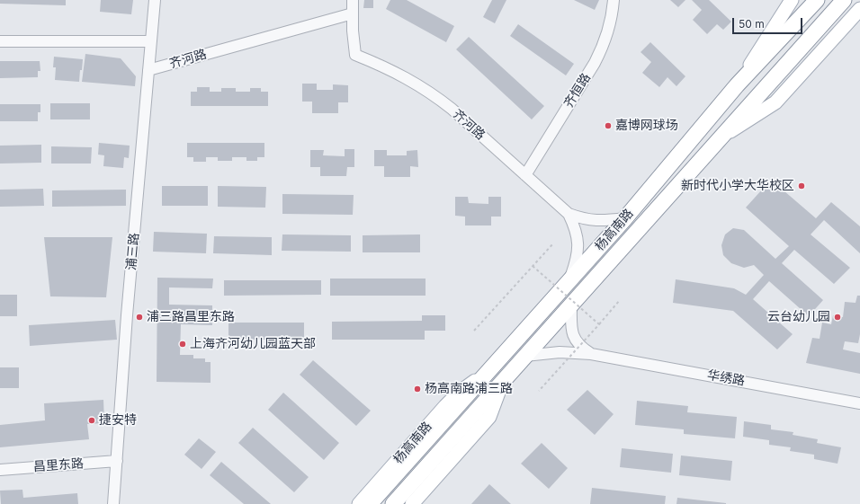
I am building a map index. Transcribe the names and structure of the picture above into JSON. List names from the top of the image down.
{
  "streets": {
    "highway": ["杨高南路"],
    "street": [
      "齐河路",
      "齐恒路",
      "浦三路",
      "华绣路",
      "昌里东路"
    ]
  },
  "crossings": [
    ["齐河路", "齐恒路"],
    ["齐河路", "杨高南路"],
    ["齐河路", "浦三路"],
    ["杨高南路", "华绣路"],
    ["浦三路", "昌里东路"]
  ],
  "places": [
    "嘉博网球场",
    "新时代小学大华校区",
    "浦三路昌里东路",
    "云台幼儿园",
    "上海齐河幼儿园蓝天部",
    "杨高南路浦三路",
    "捷安特"
  ],
  "scale_bar": "50 m"
}
